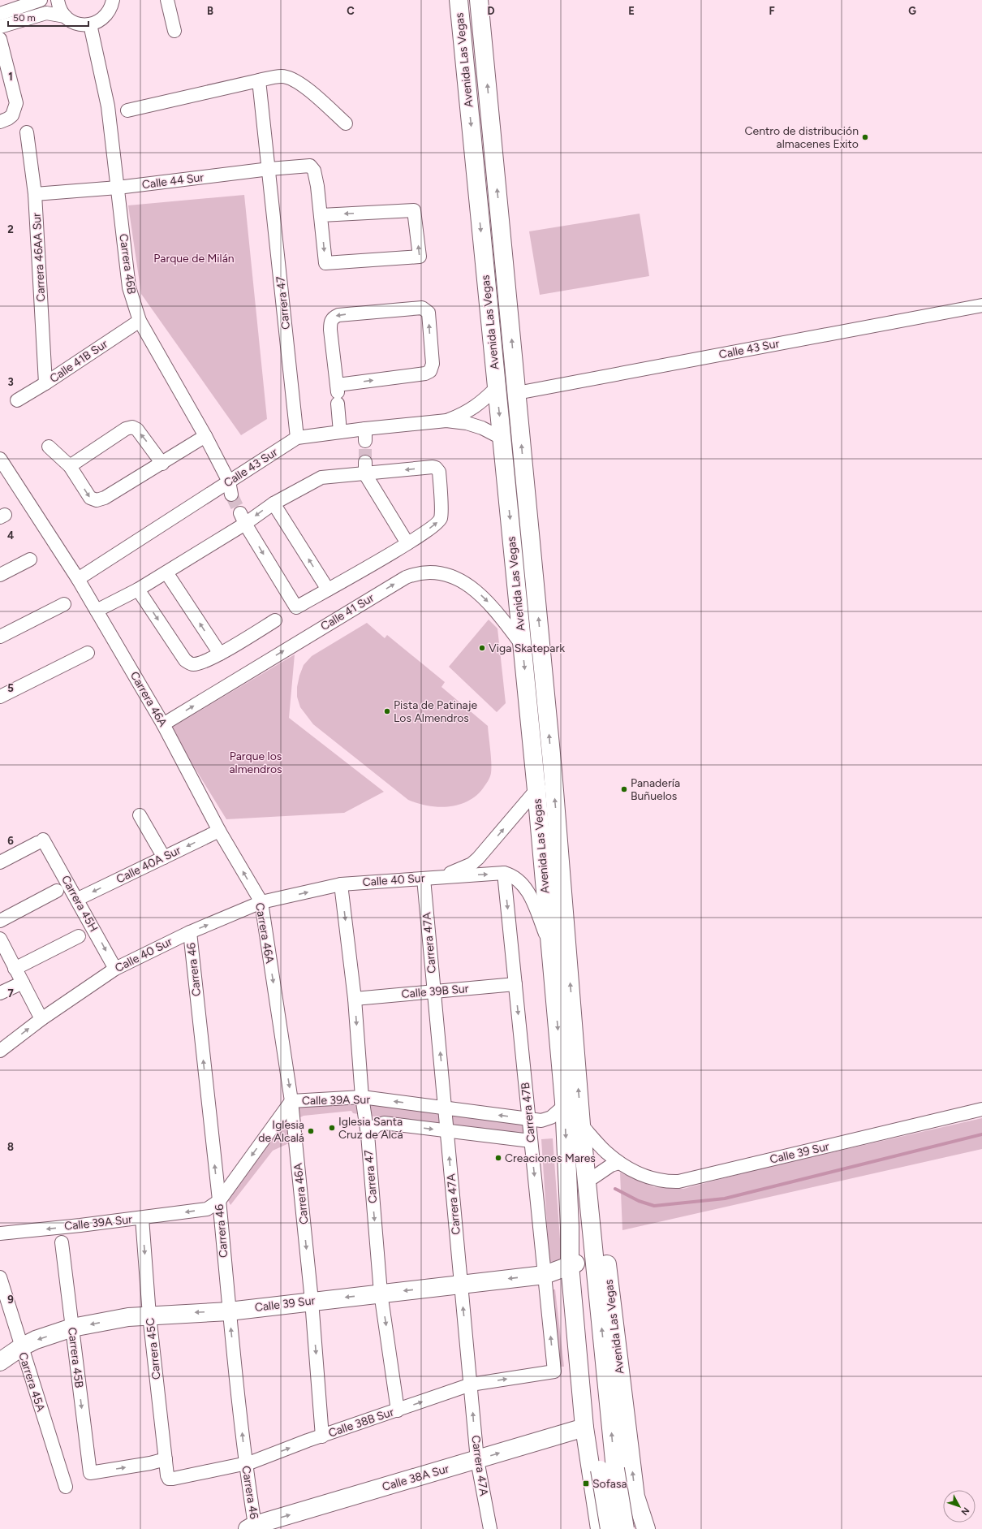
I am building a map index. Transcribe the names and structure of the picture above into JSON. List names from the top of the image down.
{
  "streets": {
    "main road": ["Avenida Las Vegas", "Calle 39 Sur", "Calle 38A Sur"],
    "street": [
      "Calle 44 Sur",
      "Carrera 46AA Sur",
      "Carrera 46B",
      "Carrera 47",
      "Calle 43 Sur",
      "Calle 41B Sur",
      "Calle 41 Sur",
      "Carrera 46A",
      "Calle 40A Sur",
      "Calle 40 Sur",
      "Carrera 45H",
      "Carrera 47A",
      "Carrera 46",
      "Calle 39B Sur",
      "Calle 39A Sur",
      "Carrera 47B",
      "Carrera 45C",
      "Carrera 45B",
      "Carrera 45A",
      "Calle 38B Sur"
    ]
  },
  "crossings": [
    ["Avenida Las Vegas", "Calle 43 Sur"],
    ["Avenida Las Vegas", "Calle 41 Sur"],
    ["Avenida Las Vegas", "Calle 40 Sur"],
    ["Avenida Las Vegas", "Calle 39A Sur"],
    ["Avenida Las Vegas", "Calle 39 Sur"],
    ["Avenida Las Vegas", "Calle 38A Sur"],
    ["Calle 44 Sur", "Carrera 46AA Sur"],
    ["Calle 44 Sur", "Carrera 46B"],
    ["Calle 44 Sur", "Carrera 47"],
    ["Carrera 46AA Sur", "Calle 41B Sur"],
    ["Carrera 46B", "Calle 43 Sur"],
    ["Carrera 46B", "Calle 41B Sur"],
    ["Carrera 47", "Calle 43 Sur"],
    ["Carrera 47", "Calle 40 Sur"],
    ["Carrera 47", "Calle 39B Sur"],
    ["Carrera 47", "Calle 39A Sur"],
    ["Carrera 47", "Calle 39 Sur"],
    ["Carrera 47", "Calle 38B Sur"],
    ["Calle 43 Sur", "Carrera 46A"],
    ["Calle 41 Sur", "Carrera 46A"],
    ["Carrera 46A", "Calle 40A Sur"],
    ["Carrera 46A", "Calle 40 Sur"],
    ["Carrera 46A", "Calle 39A Sur"],
    ["Carrera 46A", "Calle 39 Sur"],
    ["Carrera 46A", "Calle 38B Sur"],
    ["Calle 40A Sur", "Carrera 45H"],
    ["Calle 40 Sur", "Carrera 45H"],
    ["Calle 40 Sur", "Carrera 47A"],
    ["Calle 40 Sur", "Carrera 46"],
    ["Calle 40 Sur", "Carrera 47B"],
    ["Carrera 47A", "Calle 39B Sur"],
    ["Carrera 47A", "Calle 39A Sur"],
    ["Carrera 47A", "Calle 39 Sur"],
    ["Carrera 47A", "Calle 38B Sur"],
    ["Carrera 47A", "Calle 38A Sur"],
    ["Carrera 46", "Calle 39A Sur"],
    ["Carrera 46", "Calle 39 Sur"],
    ["Carrera 46", "Calle 38B Sur"],
    ["Carrera 46", "Calle 38A Sur"],
    ["Calle 39B Sur", "Carrera 47B"],
    ["Calle 39A Sur", "Carrera 47B"],
    ["Calle 39A Sur", "Carrera 45C"],
    ["Carrera 47B", "Calle 39 Sur"],
    ["Carrera 47B", "Calle 38B Sur"],
    ["Calle 39 Sur", "Carrera 45C"],
    ["Calle 39 Sur", "Carrera 45B"],
    ["Calle 39 Sur", "Carrera 45A"],
    ["Carrera 45C", "Carrera 45B"],
    ["Carrera 45C", "Calle 38B Sur"]
  ],
  "one_way": [
    "Carrera 47",
    "Calle 40A Sur",
    "Calle 40 Sur",
    "Carrera 47A",
    "Carrera 46",
    "Calle 39 Sur",
    "Carrera 45C",
    "Calle 38B Sur",
    "Calle 38A Sur"
  ],
  "parks": ["Parque de Milán", "Parque los almendros"],
  "places": {
    "other": [
      "Centro de distribución almacenes Exito",
      "Viga Skatepark",
      "Pista de Patinaje Los Almendros",
      "Panadería Buñuelos",
      "Iglesia Santa Cruz de Alcá",
      "Iglesia de Alcalá",
      "Creaciones Mares"
    ],
    "transit": ["Sofasa"]
  },
  "scale_bar": "50 m",
  "north": "bottom right",
  "grid": {
    "columns": [
      "B",
      "C",
      "D",
      "E",
      "F",
      "G"
    ],
    "rows": [
      "1",
      "2",
      "3",
      "4",
      "5",
      "6",
      "7",
      "8",
      "9"
    ]
  }
}
